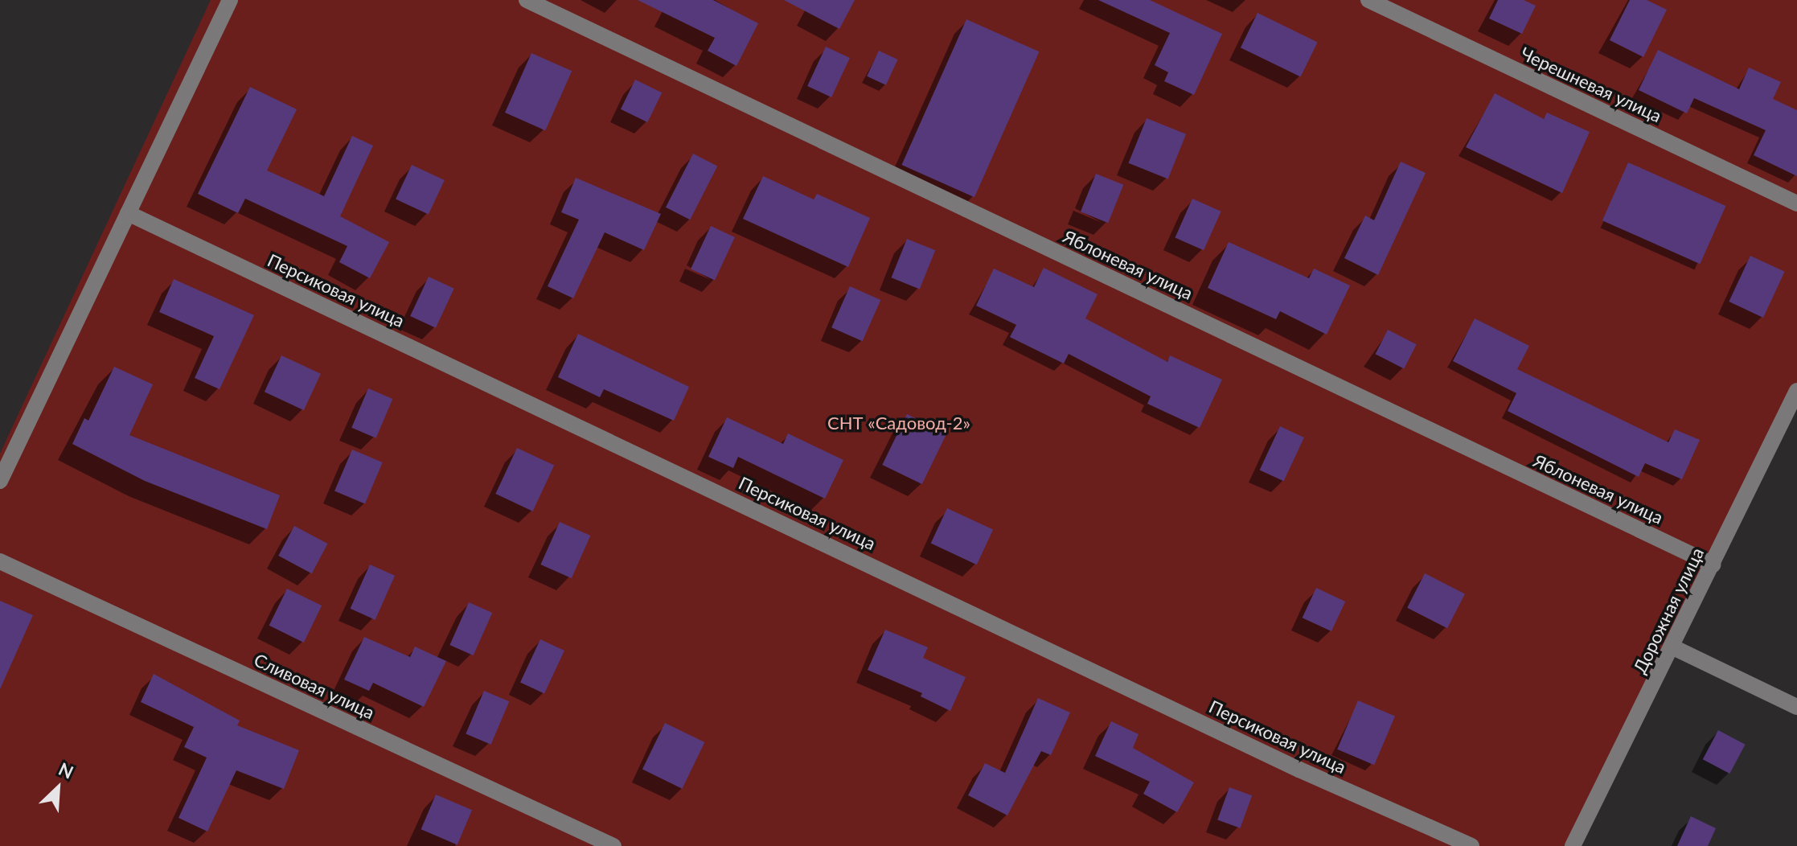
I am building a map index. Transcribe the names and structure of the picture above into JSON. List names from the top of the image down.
{
  "streets": {
    "street": [
      "Черешневая улица",
      "Яблоневая улица",
      "Персиковая улица",
      "Дорожная улица",
      "Сливовая улица"
    ]
  },
  "crossings": [
    ["Яблоневая улица", "Дорожная улица"]
  ],
  "parks": ["СНТ «Садовод-2»"],
  "north": "top right"
}
